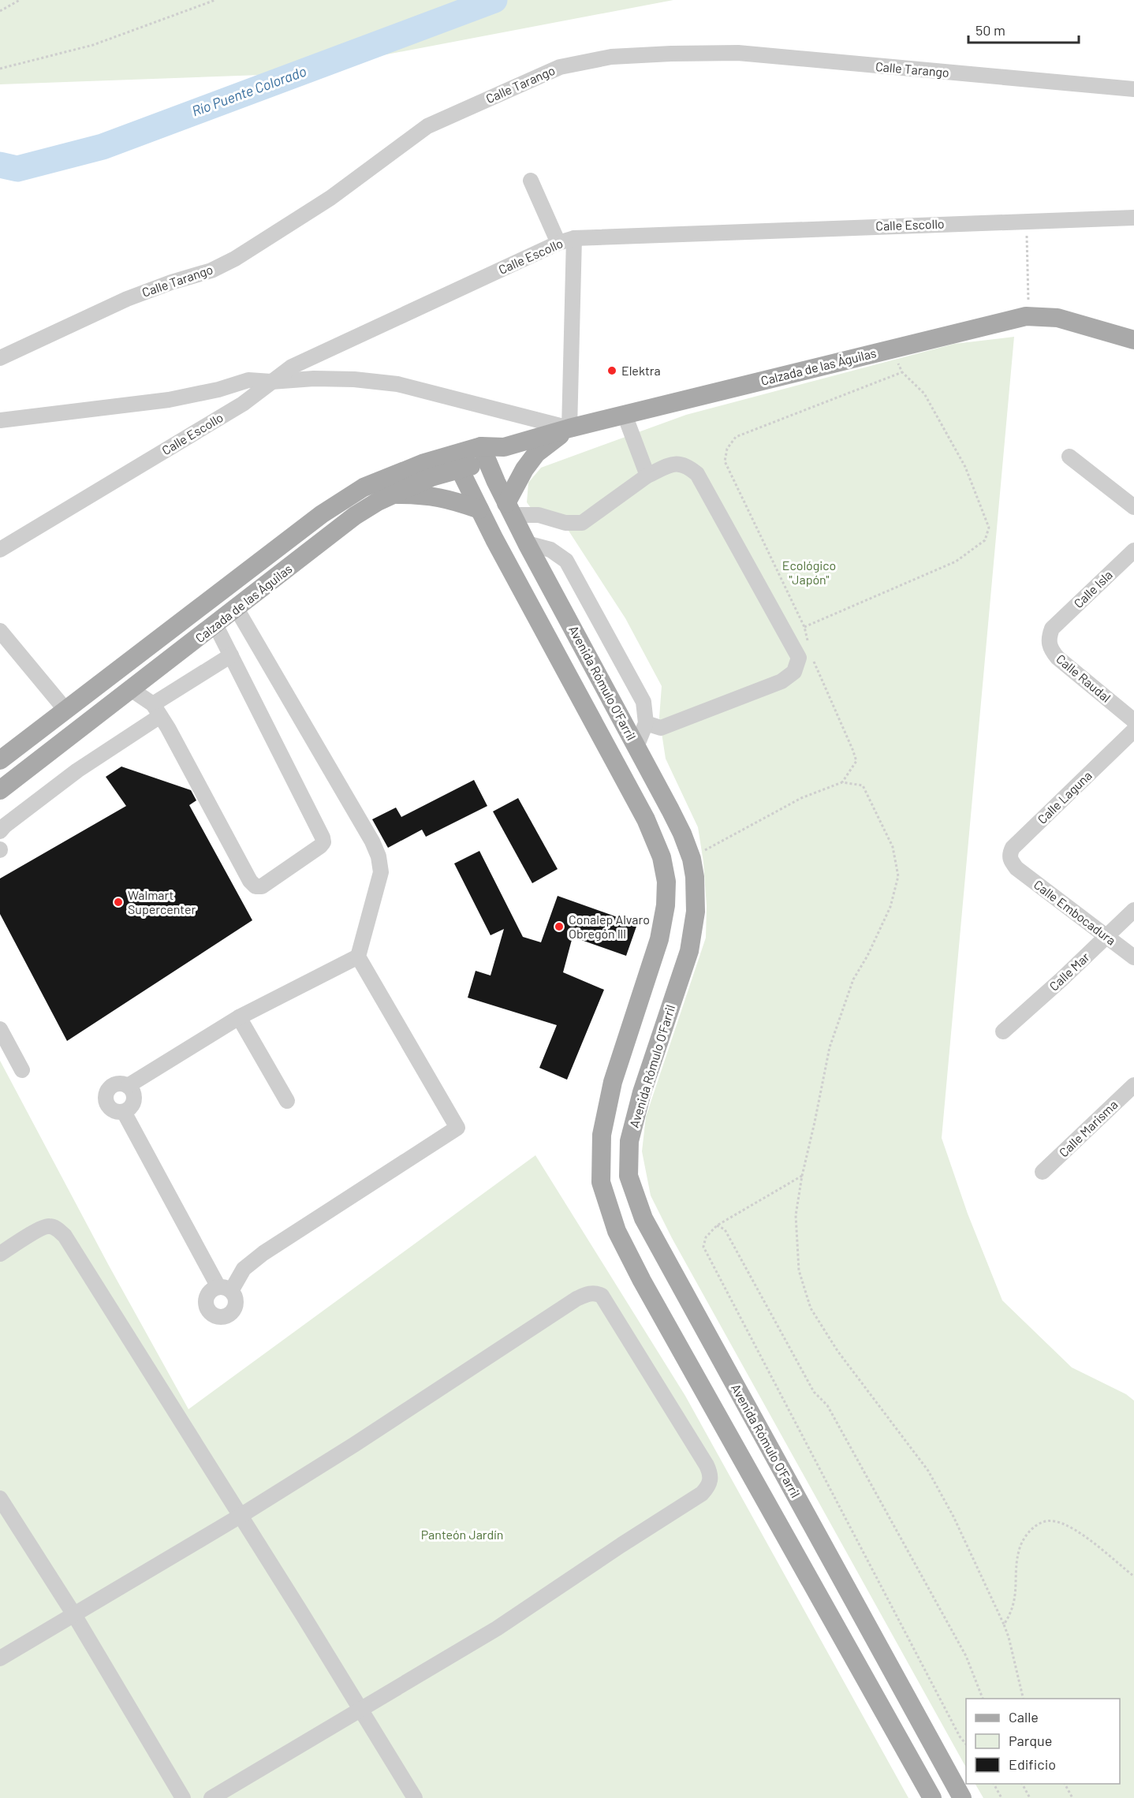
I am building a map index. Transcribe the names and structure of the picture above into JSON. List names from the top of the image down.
{
  "streets": {
    "main road": ["Calzada de las Águilas", "Avenida Rómulo O'Farril"],
    "street": [
      "Calle Tarango",
      "Calle Escollo",
      "Calle Isla",
      "Calle Raudal",
      "Calle Laguna",
      "Calle Embocadura",
      "Calle Mar",
      "Calle Marisma"
    ]
  },
  "crossings": [
    ["Calzada de las Águilas", "Avenida Rómulo O'Farril"],
    ["Calle Isla", "Calle Raudal"],
    ["Calle Laguna", "Calle Embocadura"],
    ["Calle Embocadura", "Calle Mar"]
  ],
  "water": ["Río Puente Colorado"],
  "parks": ["Ecológico \"Japón\"", "Panteón Jardín"],
  "places": ["Elektra", "Walmart Supercenter", "Conalep Alvaro Obregón lll"],
  "legend": ["Calle", "Parque", "Edificio"],
  "scale_bar": "50 m"
}
